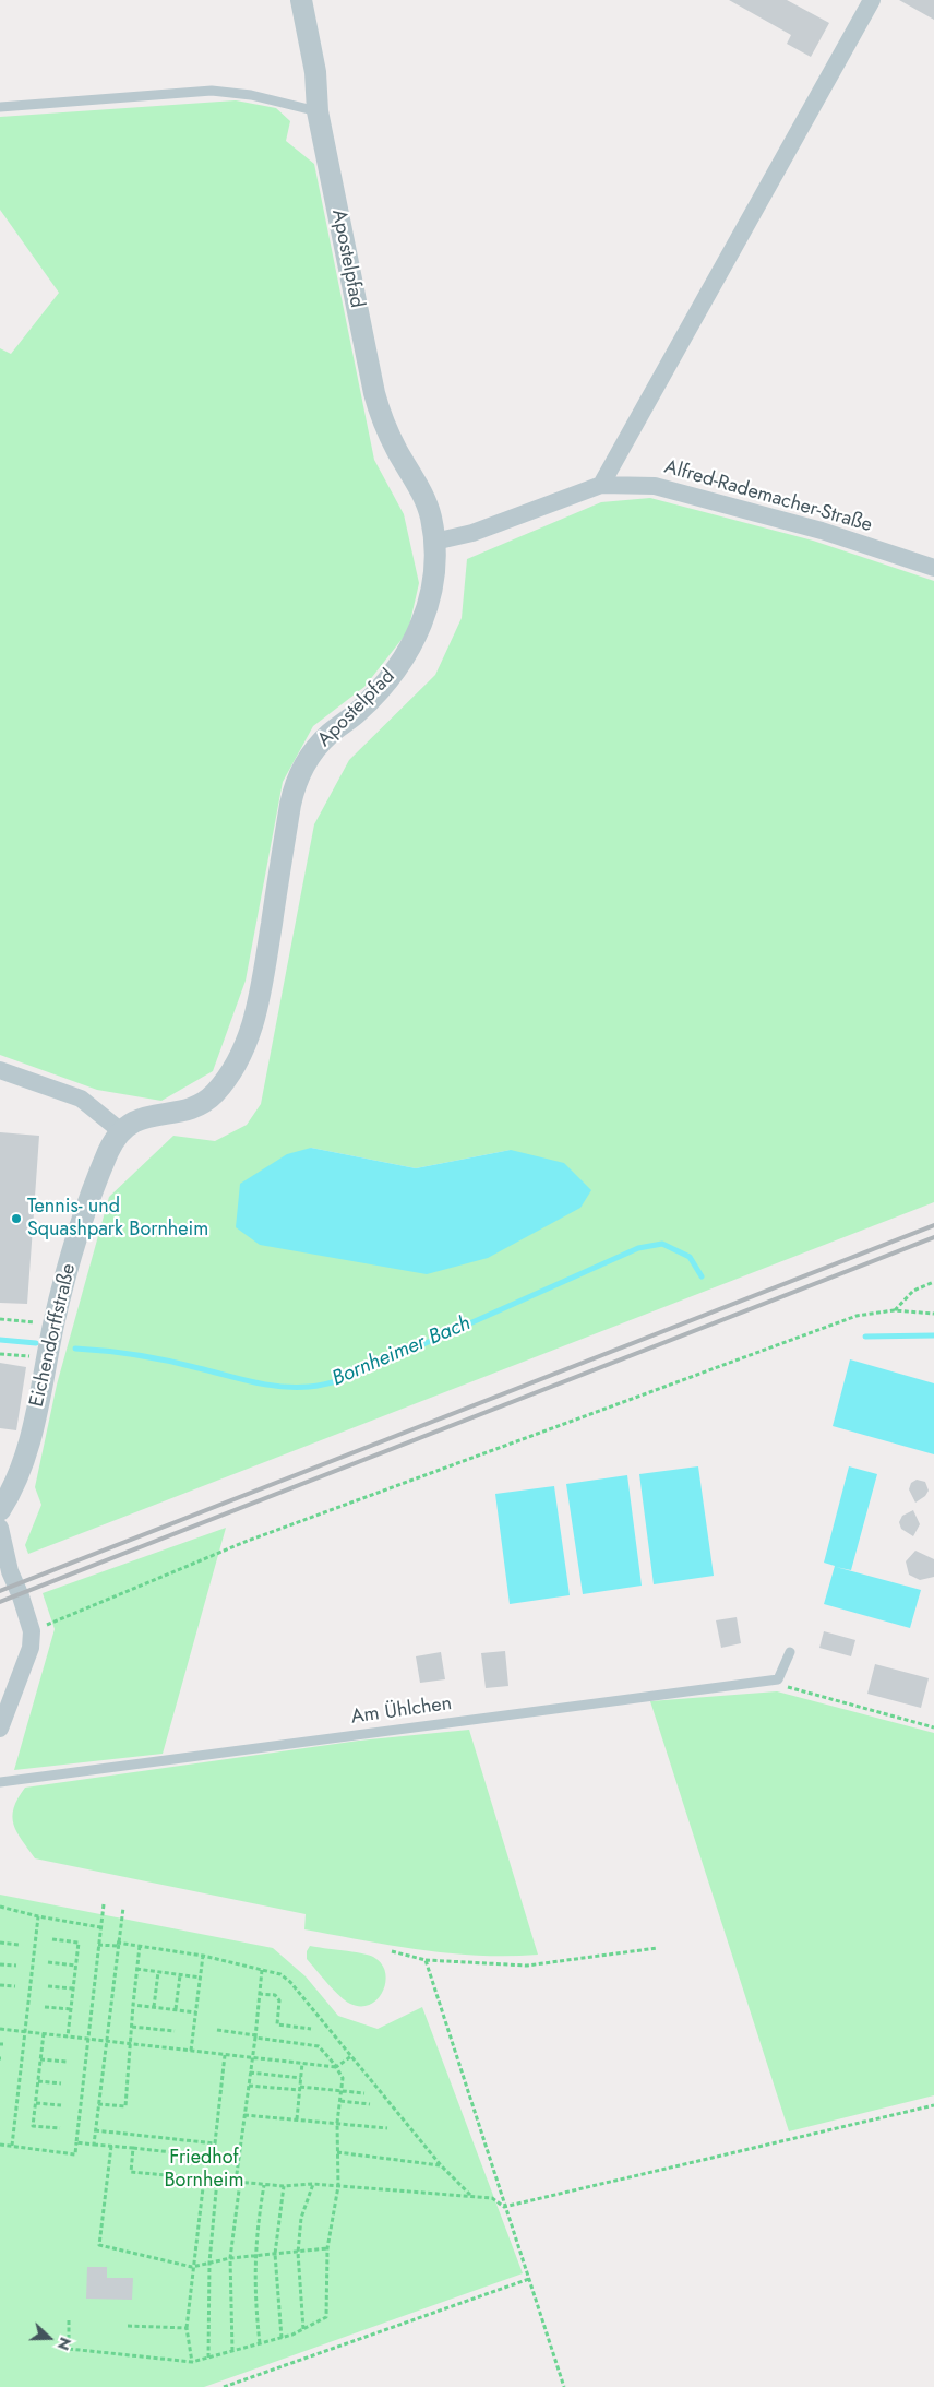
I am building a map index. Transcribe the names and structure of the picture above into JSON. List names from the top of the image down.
{
  "streets": {
    "street": ["Apostelpfad", "Alfred-Rademacher-Straße", "Eichendorffstraße"],
    "lane": ["Am Ühlchen"]
  },
  "crossings": [
    ["Apostelpfad", "Alfred-Rademacher-Straße"],
    ["Apostelpfad", "Eichendorffstraße"]
  ],
  "water": ["Bornheimer Bach"],
  "parks": ["Friedhof Bornheim"],
  "places": ["Tennis- und Squashpark Bornheim"],
  "north": "right"
}
